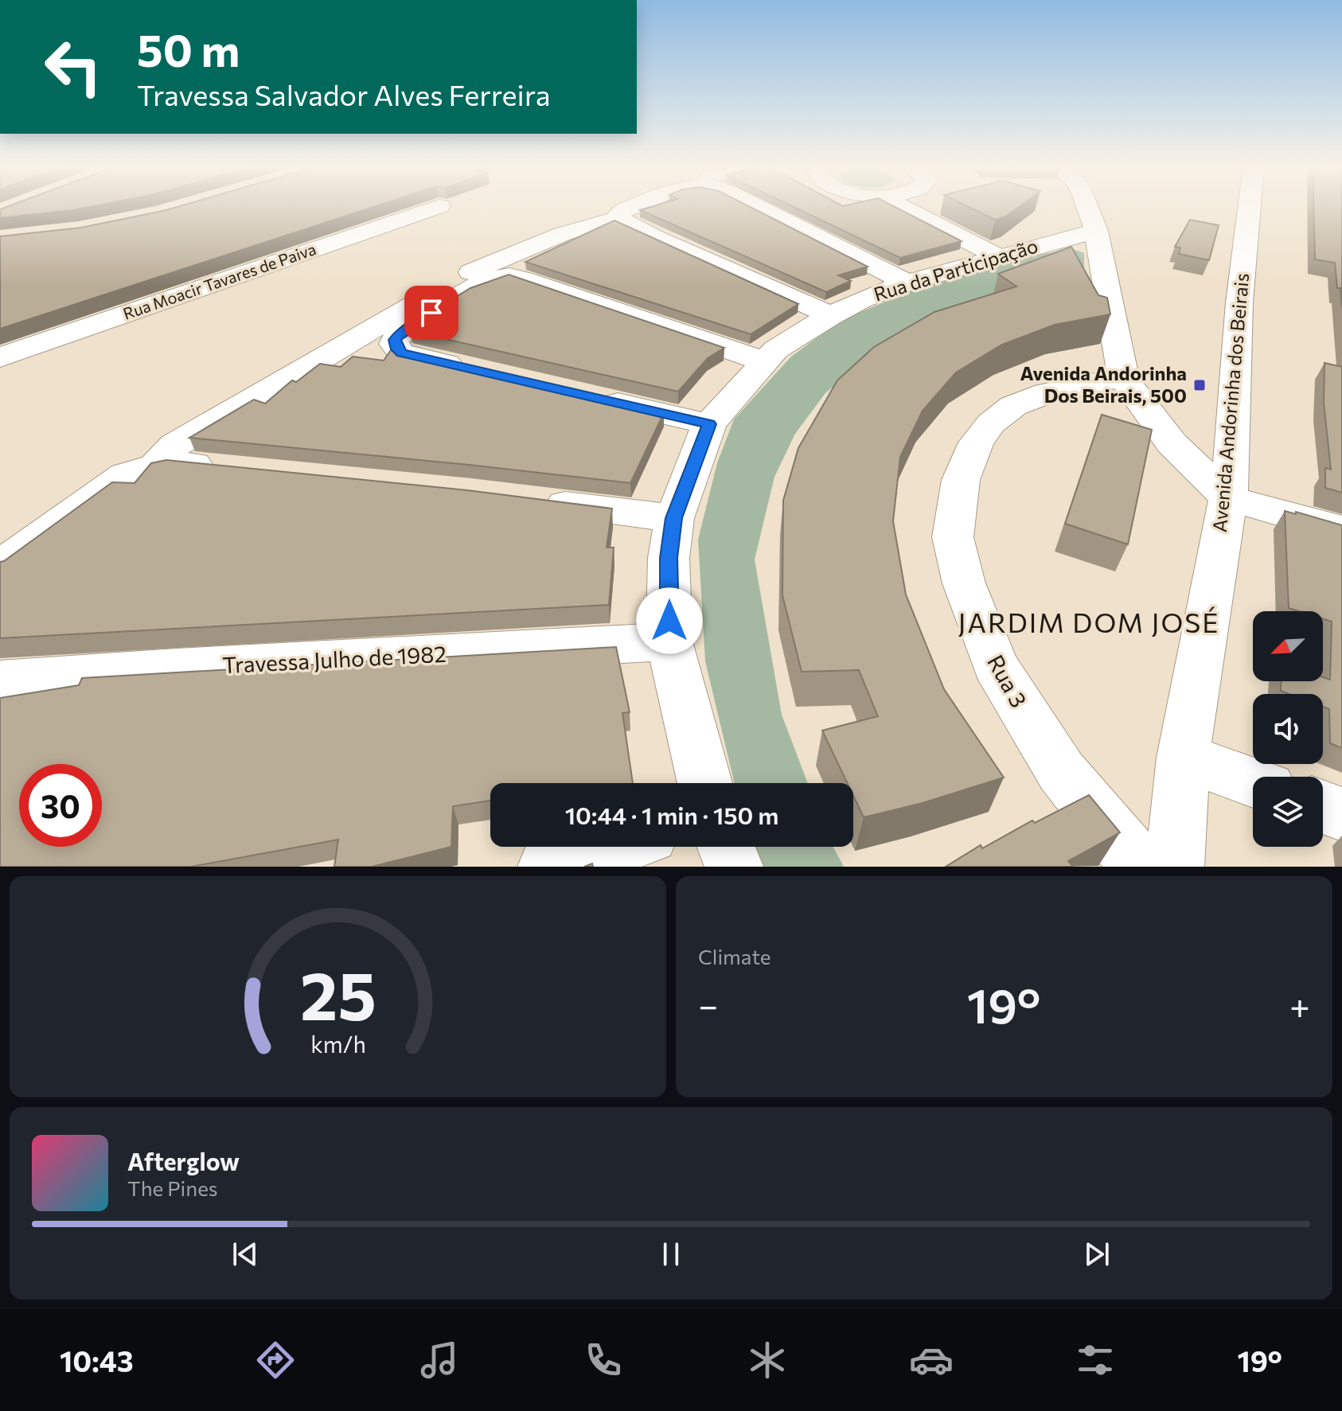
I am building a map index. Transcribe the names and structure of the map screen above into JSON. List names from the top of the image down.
{
  "streets": {
    "street": [
      "Rua da Participação",
      "Rua Moacir Tavares de Paiva",
      "Avenida Andorinha dos Beirais",
      "Travessa Julho de 1982",
      "Rua 3"
    ]
  },
  "crossings": [
    ["Rua da Participação", "Travessa Julho de 1982"]
  ],
  "districts": ["JARDIM DOM JOSÉ"],
  "places": {
    "transit": ["Avenida Andorinha Dos Beirais, 500"]
  },
  "north": "bottom left",
  "page": {
    "turn": ["50 m", "Travessa Salvador Alves Ferreira"],
    "limit": "30",
    "trip": "10:44 · 1 min · 150 m",
    "tile": "Climate",
    "heat": ["−", "19°", "+"],
    "song": ["Afterglow", "The Pines"],
    "tabs": ["10:43", "19°"],
    "gauge": ["25", "km/h"]
  }
}
